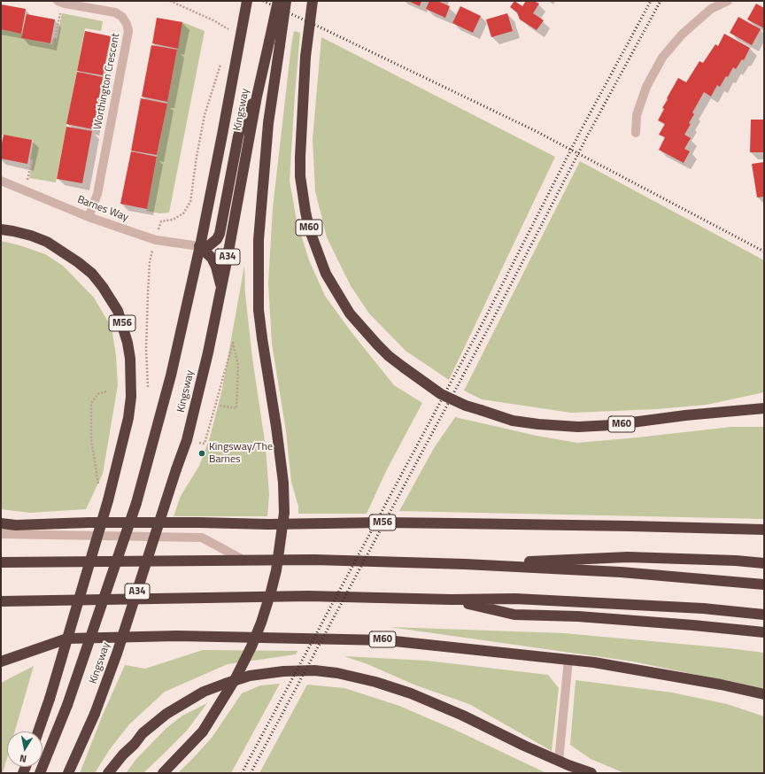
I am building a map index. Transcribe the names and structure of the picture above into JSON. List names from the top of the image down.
{
  "streets": {
    "highway": [
      "Kingsway",
      "M60",
      "A34",
      "M56"
    ],
    "street": ["Worthington Crescent", "Barnes Way"]
  },
  "crossings": [
    ["Worthington Crescent", "Barnes Way"],
    ["Kingsway", "Barnes Way"]
  ],
  "places": ["Kingsway/The Barnes"],
  "north": "bottom"
}
